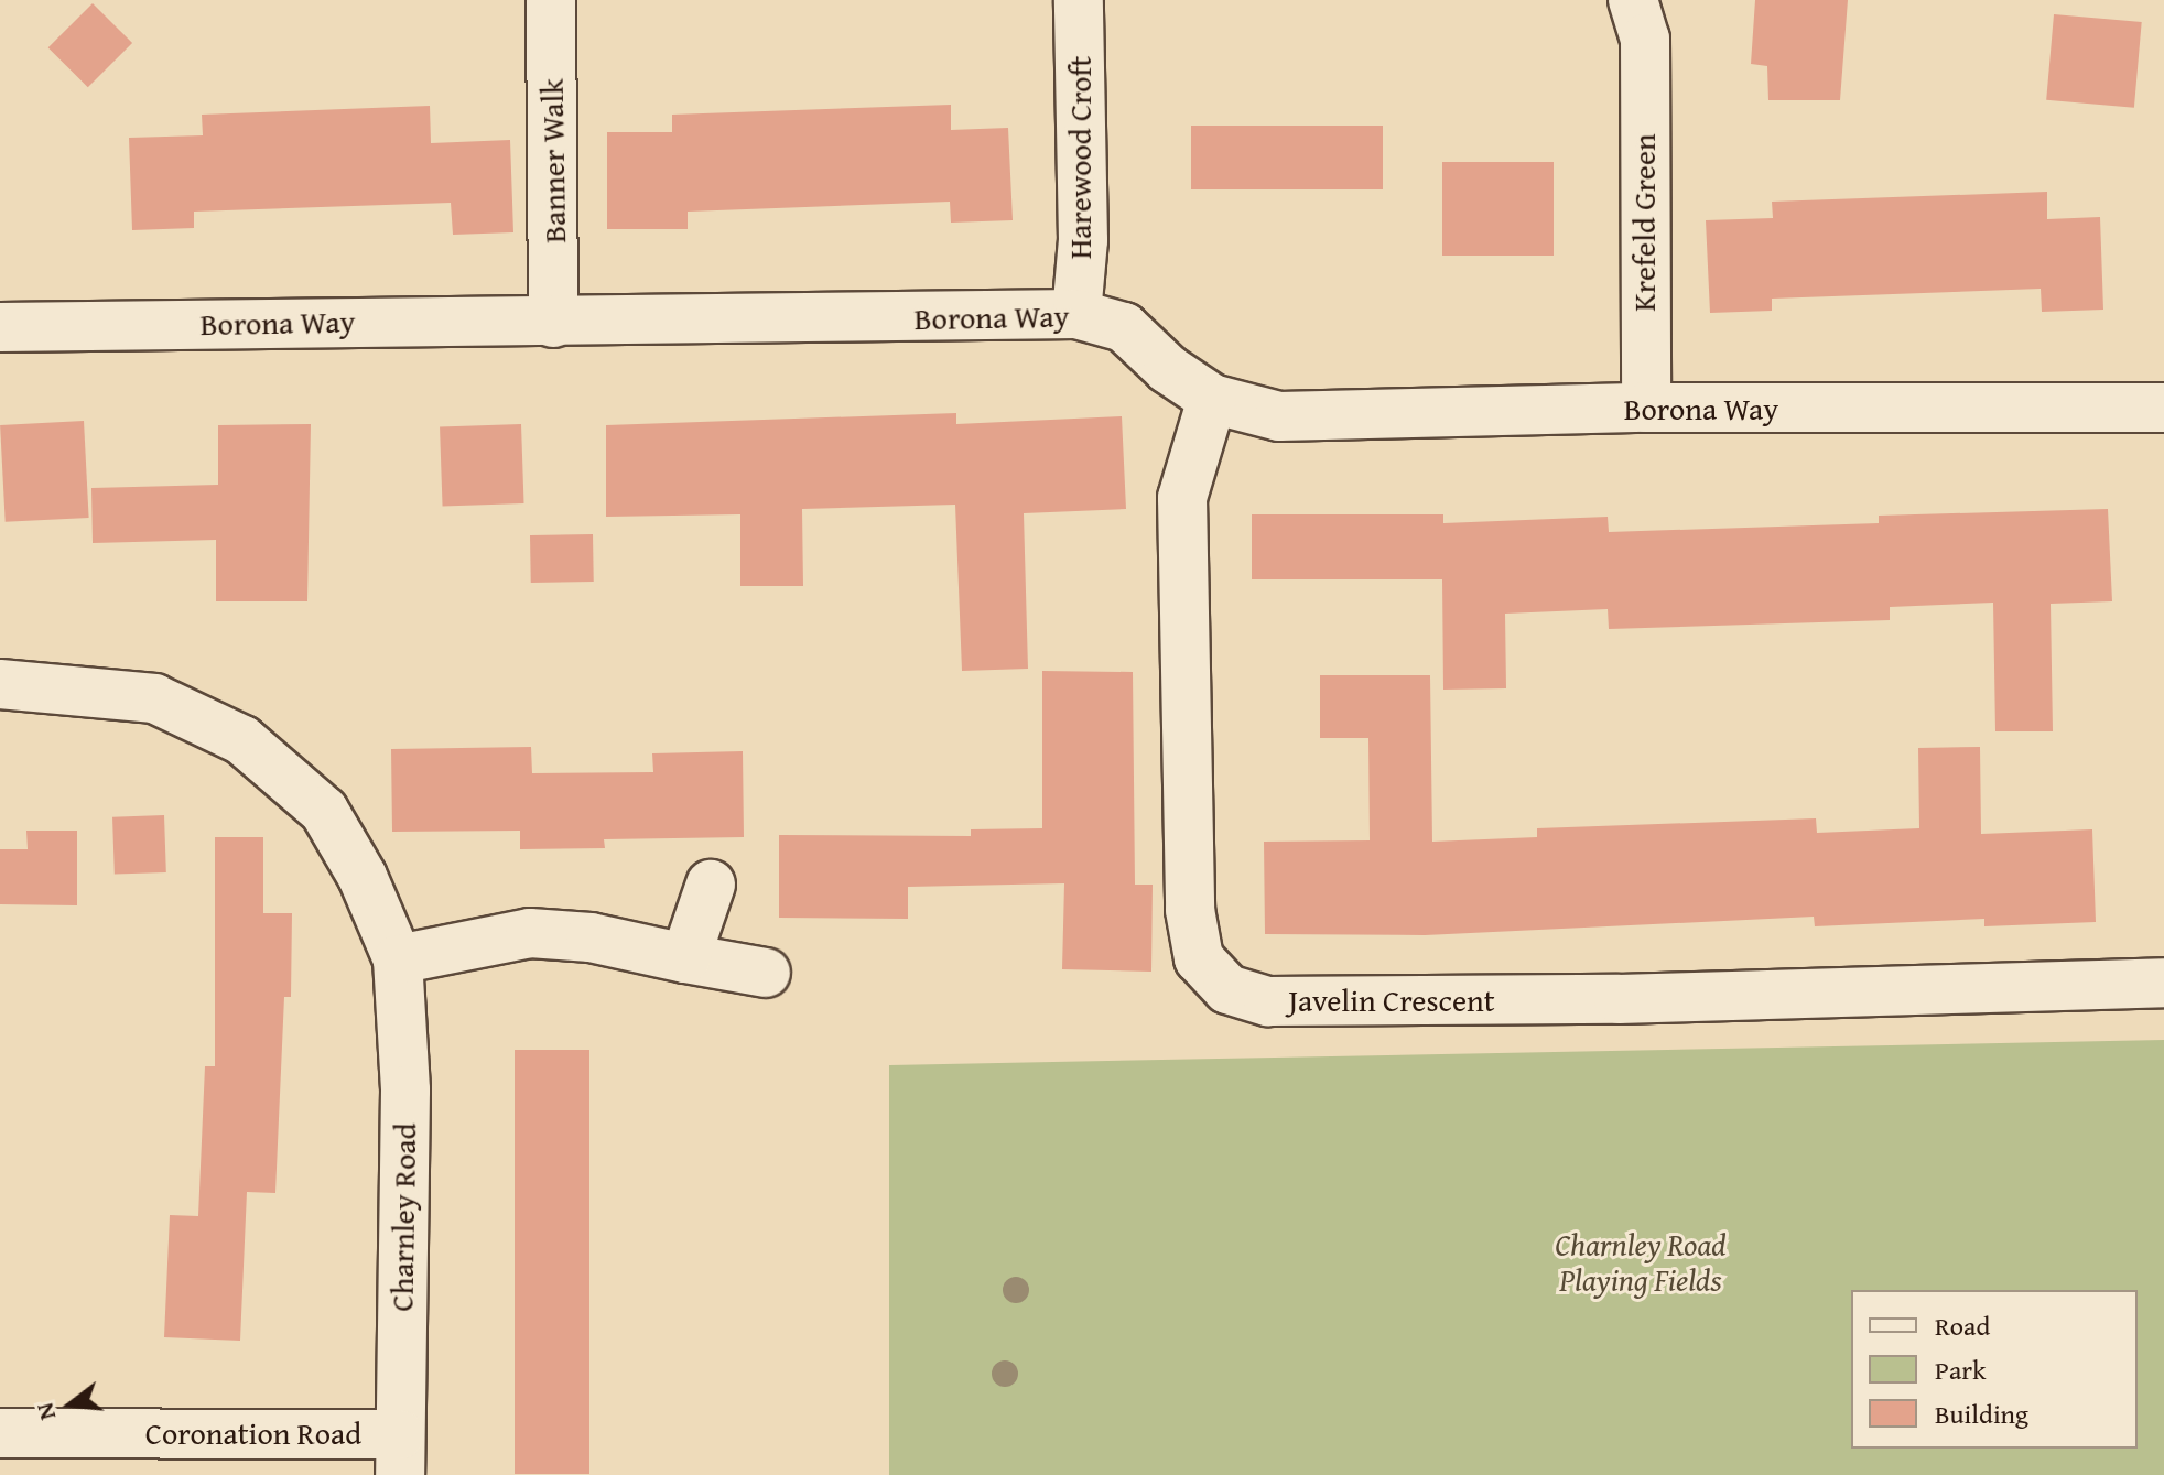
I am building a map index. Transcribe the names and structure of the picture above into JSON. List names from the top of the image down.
{
  "streets": {
    "street": [
      "Harewood Croft",
      "Banner Walk",
      "Krefeld Green",
      "Borona Way",
      "Javelin Crescent",
      "Charnley Road",
      "Coronation Road"
    ]
  },
  "crossings": [
    ["Harewood Croft", "Borona Way"],
    ["Banner Walk", "Borona Way"],
    ["Krefeld Green", "Borona Way"],
    ["Borona Way", "Javelin Crescent"],
    ["Charnley Road", "Coronation Road"]
  ],
  "parks": ["Charnley Road Playing Fields"],
  "legend": ["Road", "Park", "Building"],
  "north": "left"
}
